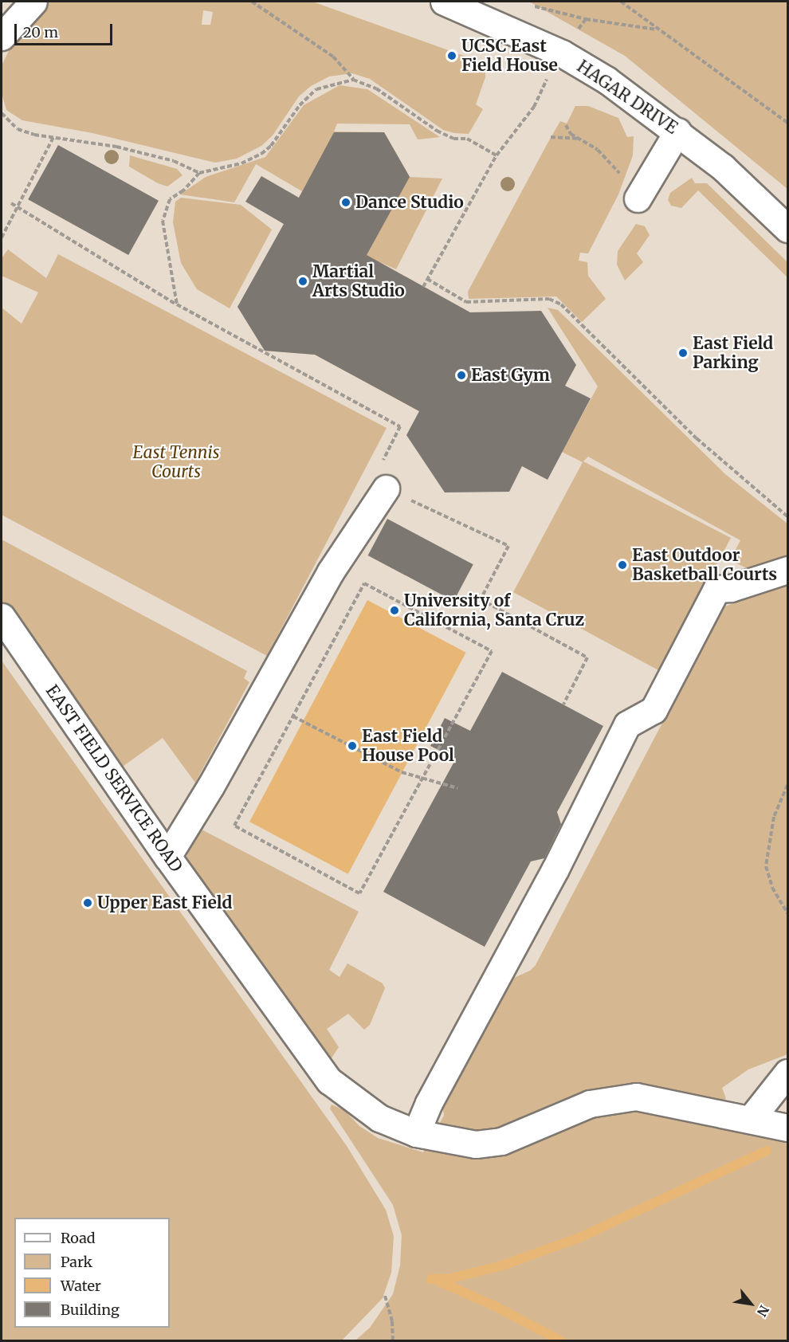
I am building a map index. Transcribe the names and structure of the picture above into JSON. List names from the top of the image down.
{
  "streets": {
    "street": ["HAGAR DRIVE", "EAST FIELD SERVICE ROAD"]
  },
  "parks": ["East Tennis Courts"],
  "places": [
    "UCSC East Field House",
    "Dance Studio",
    "Martial Arts Studio",
    "East Field Parking",
    "East Gym",
    "East Outdoor Basketball Courts",
    "University of California, Santa Cruz",
    "East Field House Pool",
    "Upper East Field"
  ],
  "legend": [
    "Road",
    "Park",
    "Water",
    "Building"
  ],
  "scale_bar": "20 m",
  "north": "bottom right"
}
